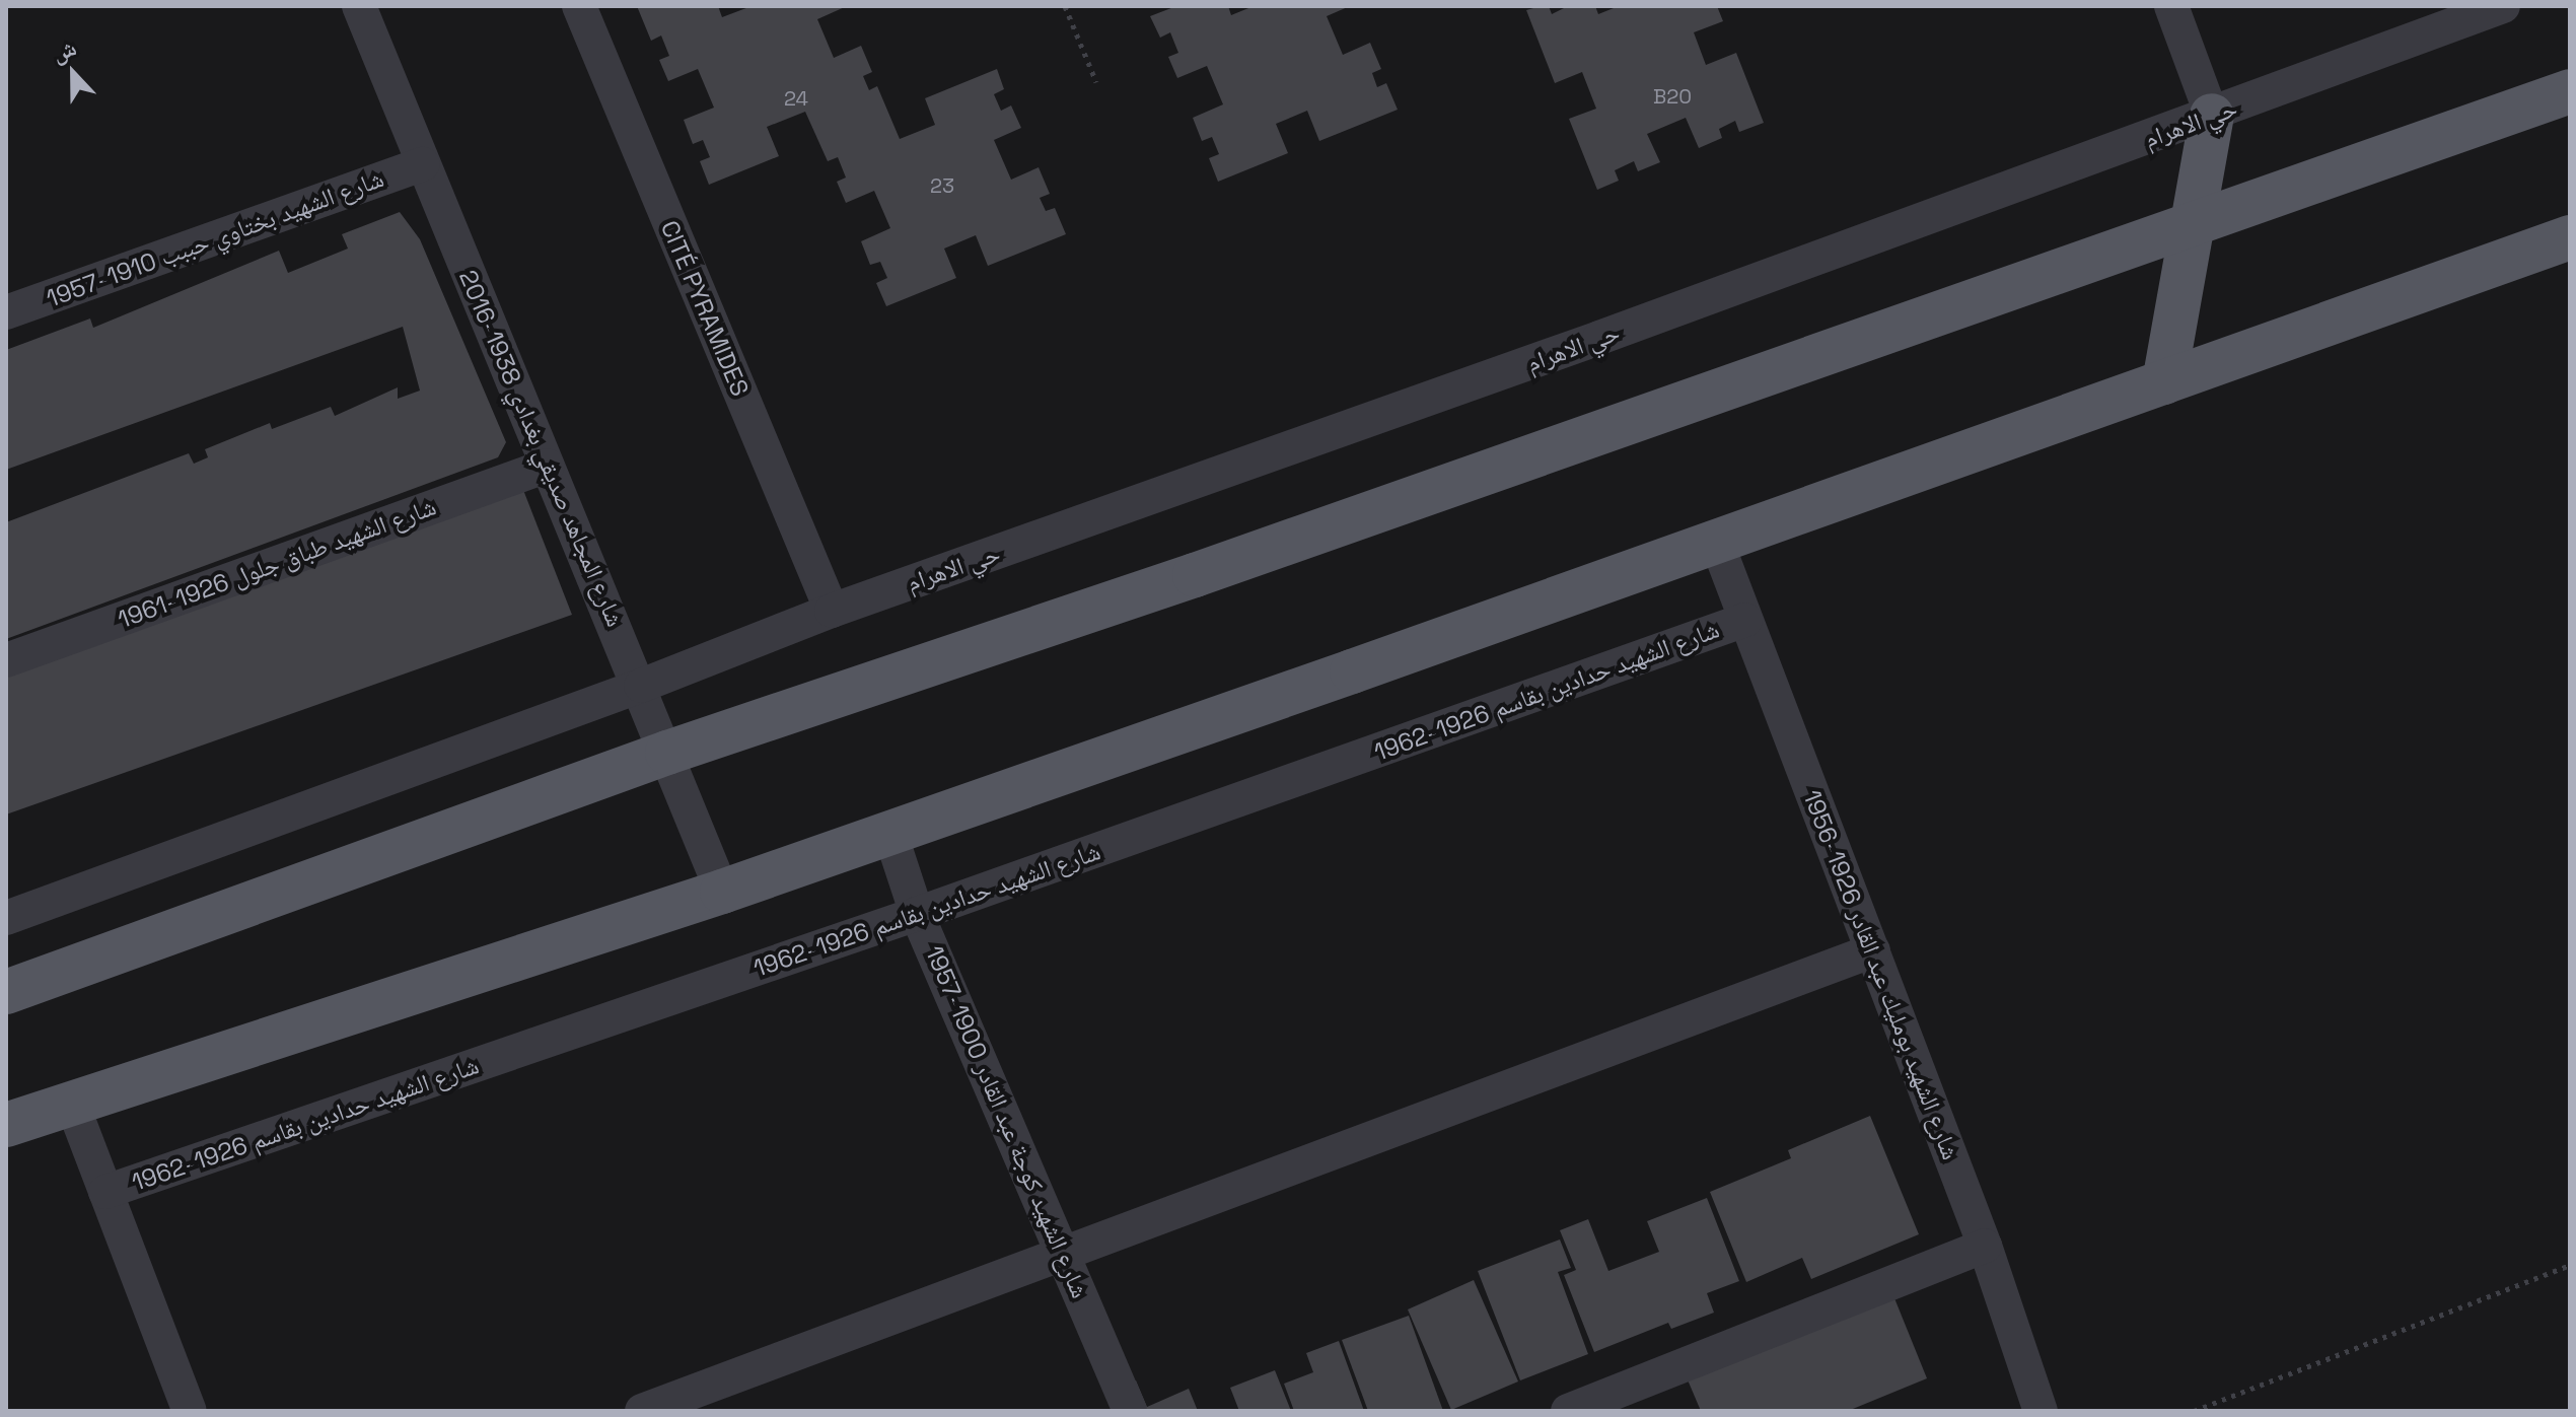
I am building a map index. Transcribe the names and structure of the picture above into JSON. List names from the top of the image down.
{
  "streets": {
    "street": [
      "حي الاهرام",
      "شارع الشهيد بختاوي حببب 1910-1957",
      "CITÉ PYRAMIDES",
      "شارع المجاهد صديقي بغدادي 1938-2016",
      "شارع الشهيد طباق جلول 1926-1961",
      "شارع الشهيد حدادين بقاسم 1926-1962",
      "شارع الشهيد بومليك عبد القادر 1926-1956",
      "شارع الشهيد كوجة عبد القادر 1900-1957"
    ]
  },
  "crossings": [
    ["حي الاهرام", "CITÉ PYRAMIDES"],
    ["حي الاهرام", "شارع المجاهد صديقي بغدادي 1938-2016"],
    ["شارع الشهيد بختاوي حببب 1910-1957", "شارع المجاهد صديقي بغدادي 1938-2016"],
    ["شارع المجاهد صديقي بغدادي 1938-2016", "شارع الشهيد طباق جلول 1926-1961"],
    ["شارع الشهيد حدادين بقاسم 1926-1962", "شارع الشهيد بومليك عبد القادر 1926-1956"],
    ["شارع الشهيد حدادين بقاسم 1926-1962", "شارع الشهيد كوجة عبد القادر 1900-1957"]
  ],
  "house_numbers": ["B20", "24", "23"],
  "north": "top"
}
